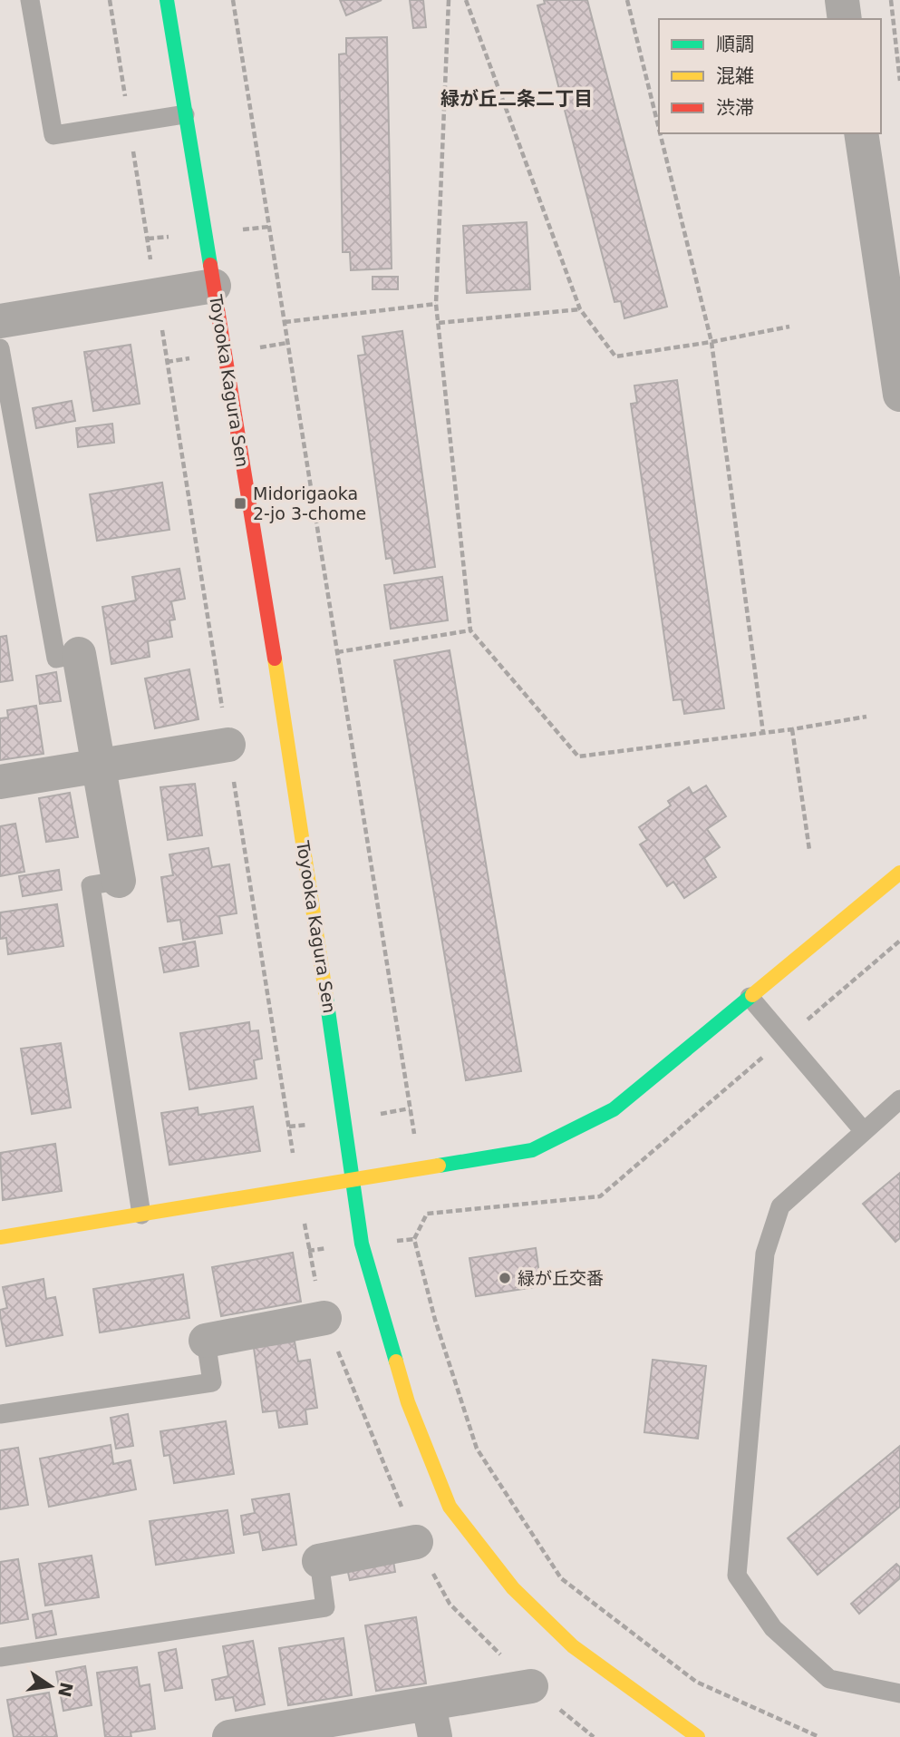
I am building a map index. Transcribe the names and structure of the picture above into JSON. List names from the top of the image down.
{
  "streets": {
    "street": ["Toyooka Kagura Sen"]
  },
  "districts": ["緑が丘二条二丁目"],
  "places": {
    "transit": ["Midorigaoka 2-jo 3-chome"],
    "other": ["緑が丘交番"]
  },
  "legend": ["順調", "混雑", "渋滞"],
  "north": "right"
}
